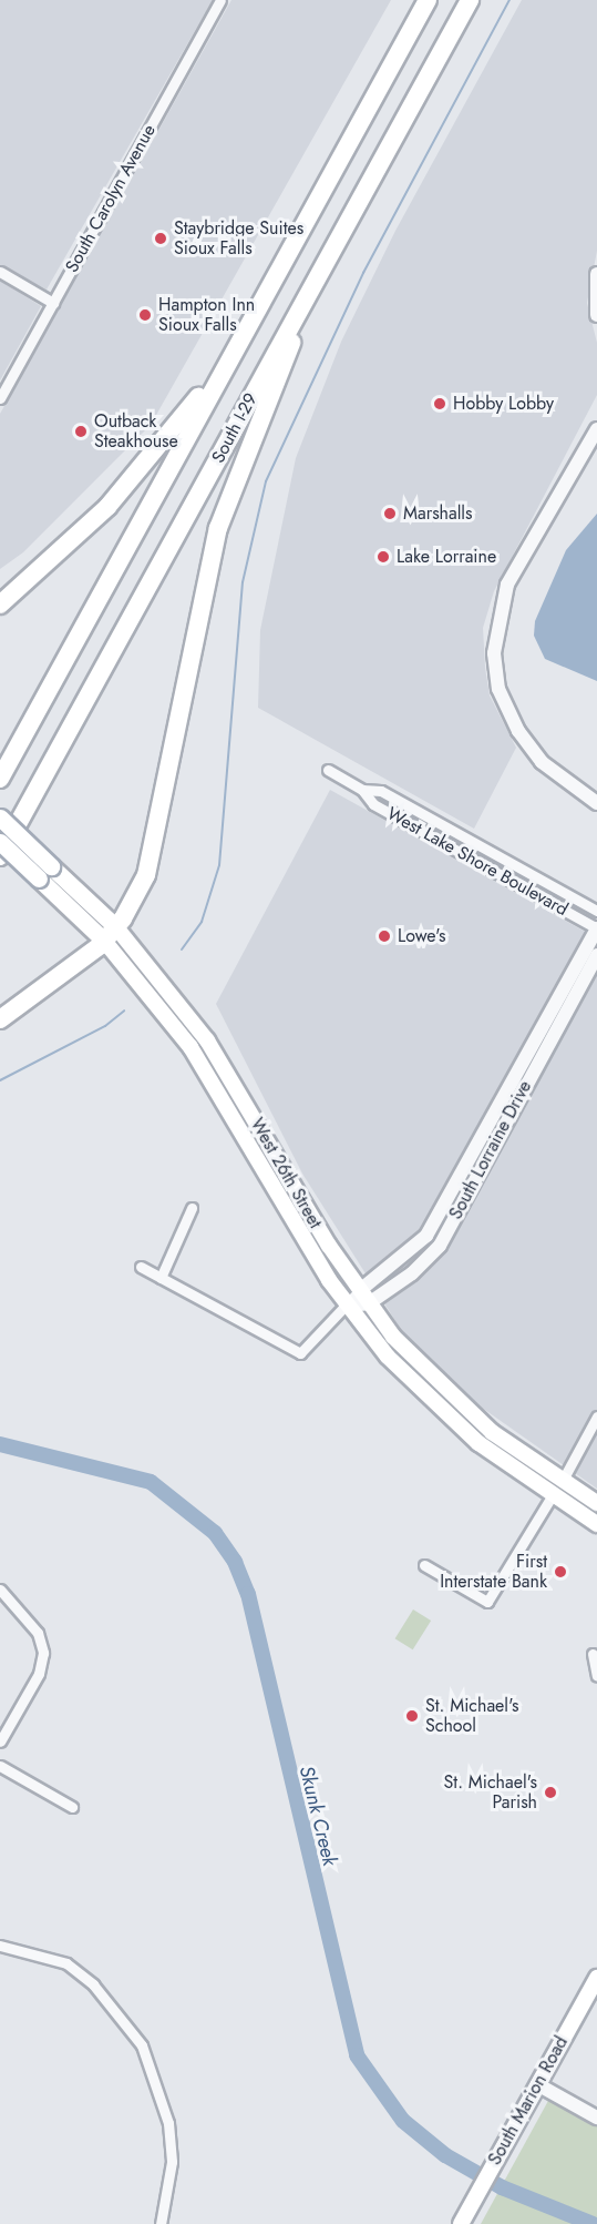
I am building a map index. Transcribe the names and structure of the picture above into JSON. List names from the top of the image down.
{
  "streets": {
    "highway": ["South I-29"],
    "main road": ["West 26th Street", "South Marion Road"],
    "street": ["South Carolyn Avenue", "West Lake Shore Boulevard", "South Lorraine Drive"]
  },
  "crossings": [
    ["West Lake Shore Boulevard", "South Lorraine Drive"],
    ["South Lorraine Drive", "West 26th Street"]
  ],
  "water": ["Skunk Creek"],
  "places": [
    "Staybridge Suites Sioux Falls",
    "Hampton Inn Sioux Falls",
    "Hobby Lobby",
    "Outback Steakhouse",
    "Marshalls",
    "Lake Lorraine",
    "Lowe's",
    "First Interstate Bank",
    "St. Michael's School",
    "St. Michael's Parish"
  ]
}
